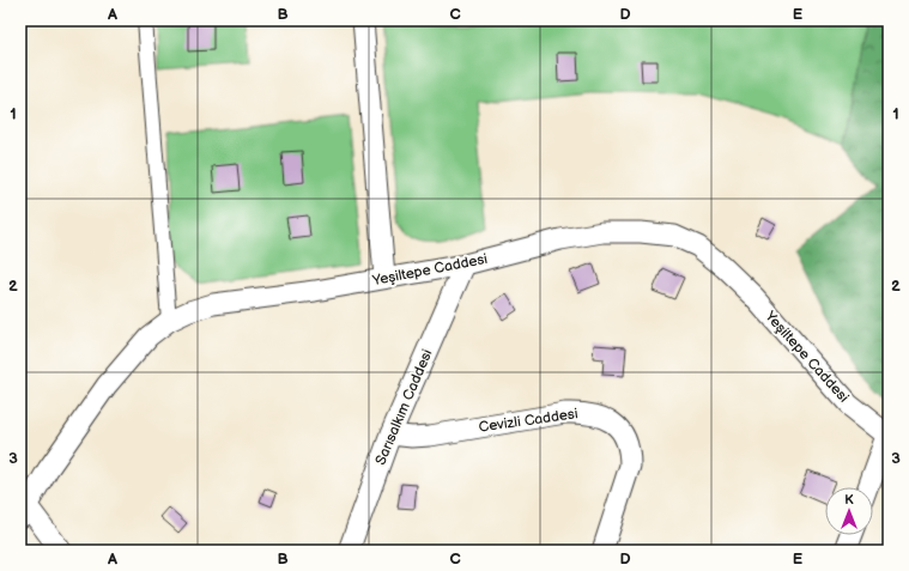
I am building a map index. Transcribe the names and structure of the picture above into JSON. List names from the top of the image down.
{
  "streets": {
    "street": ["Yeşiltepe Caddesi", "Sarısalkım Caddesi", "Cevizli Caddesi"]
  },
  "crossings": [
    ["Yeşiltepe Caddesi", "Sarısalkım Caddesi"],
    ["Sarısalkım Caddesi", "Cevizli Caddesi"]
  ],
  "north": "top",
  "grid": {
    "columns": [
      "A",
      "B",
      "C",
      "D",
      "E"
    ],
    "rows": ["1", "2", "3"]
  }
}
